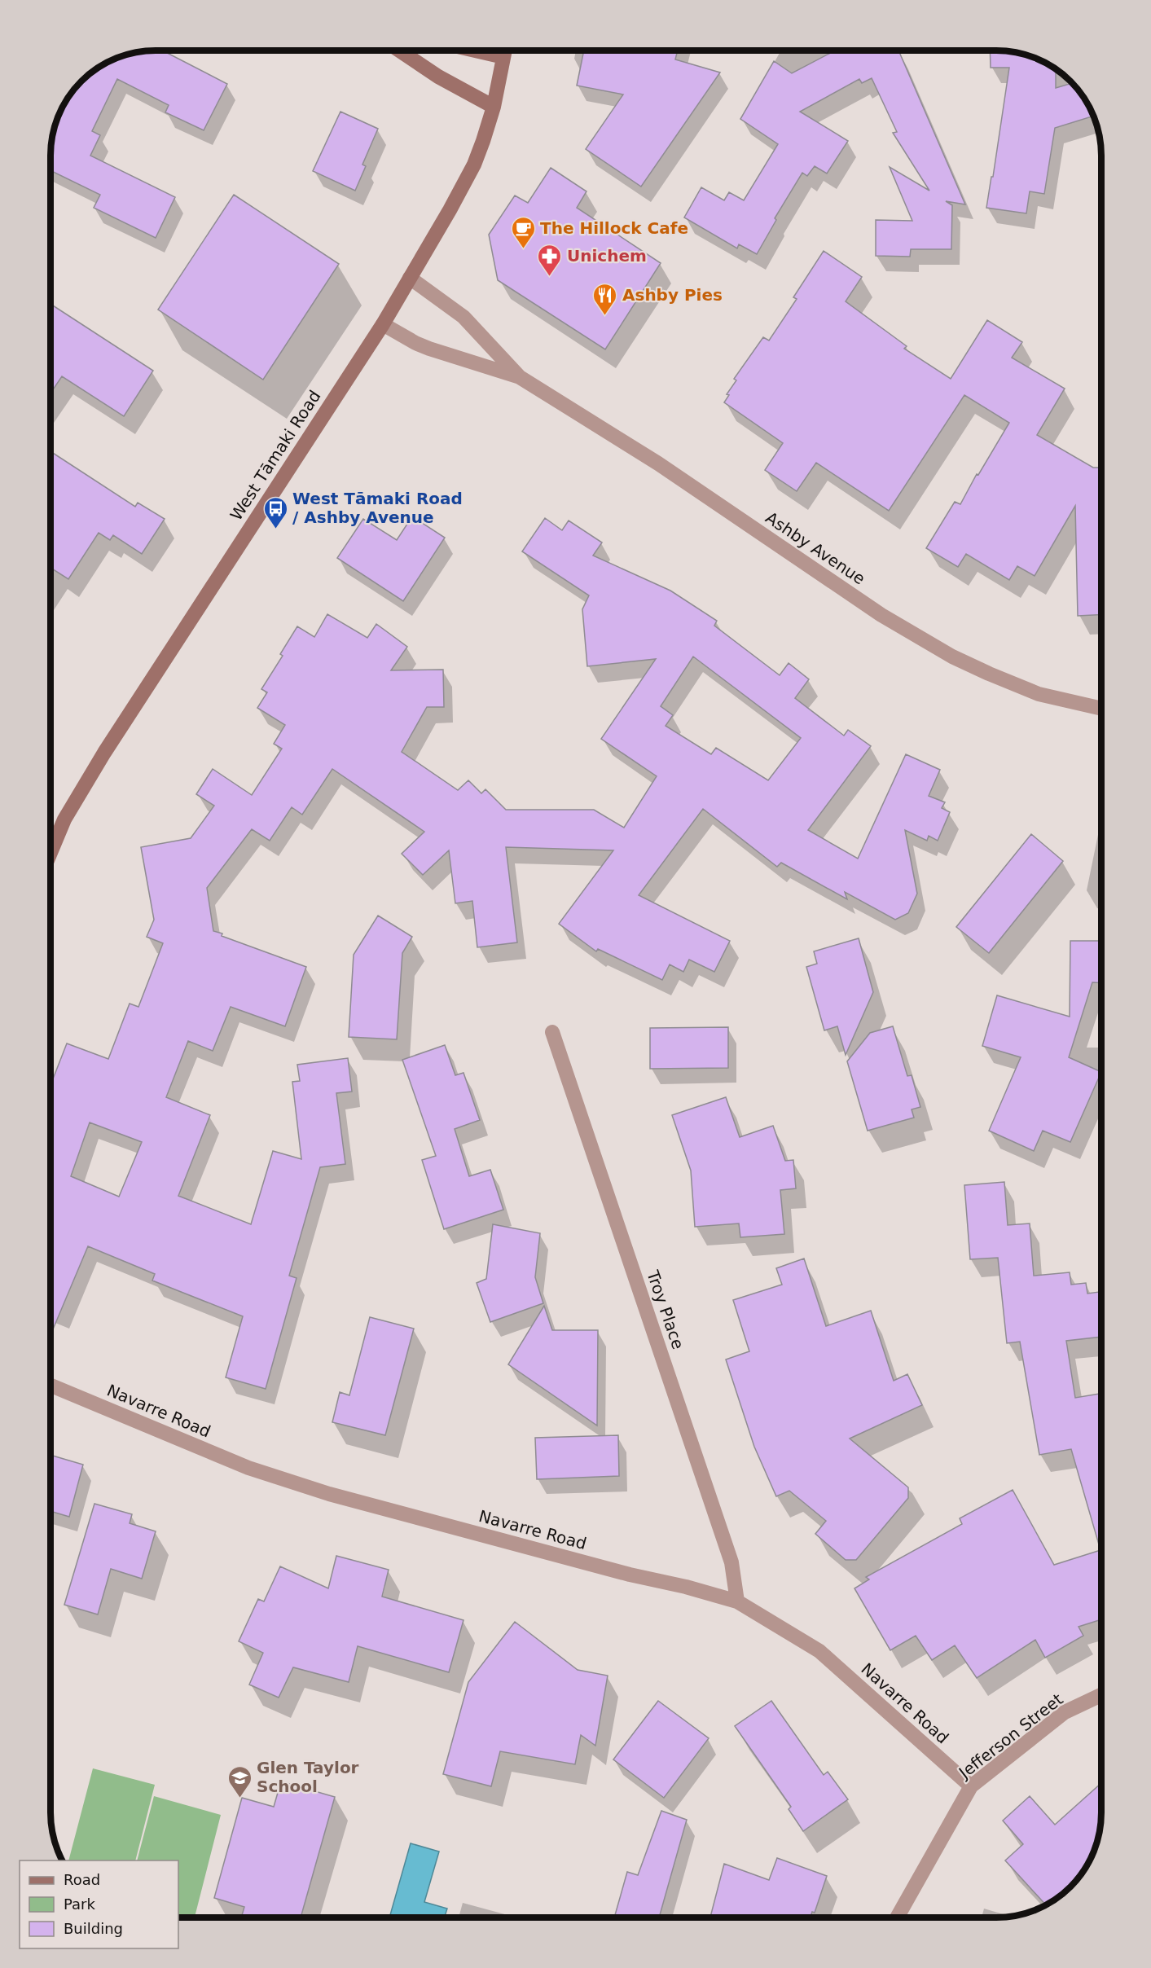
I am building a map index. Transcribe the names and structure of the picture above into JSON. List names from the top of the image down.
{
  "streets": {
    "main road": ["West Tāmaki Road"],
    "street": [
      "Ashby Avenue",
      "Troy Place",
      "Navarre Road",
      "Jefferson Street"
    ]
  },
  "crossings": [
    ["West Tāmaki Road", "Ashby Avenue"],
    ["Troy Place", "Navarre Road"],
    ["Navarre Road", "Jefferson Street"]
  ],
  "places": {
    "cafe": ["The Hillock Cafe"],
    "pharmacy": ["Unichem"],
    "restaurant": ["Ashby Pies"],
    "bus stop": ["West Tāmaki Road / Ashby Avenue"],
    "school or university": ["Glen Taylor School"]
  },
  "legend": ["Road", "Park", "Building"]
}
